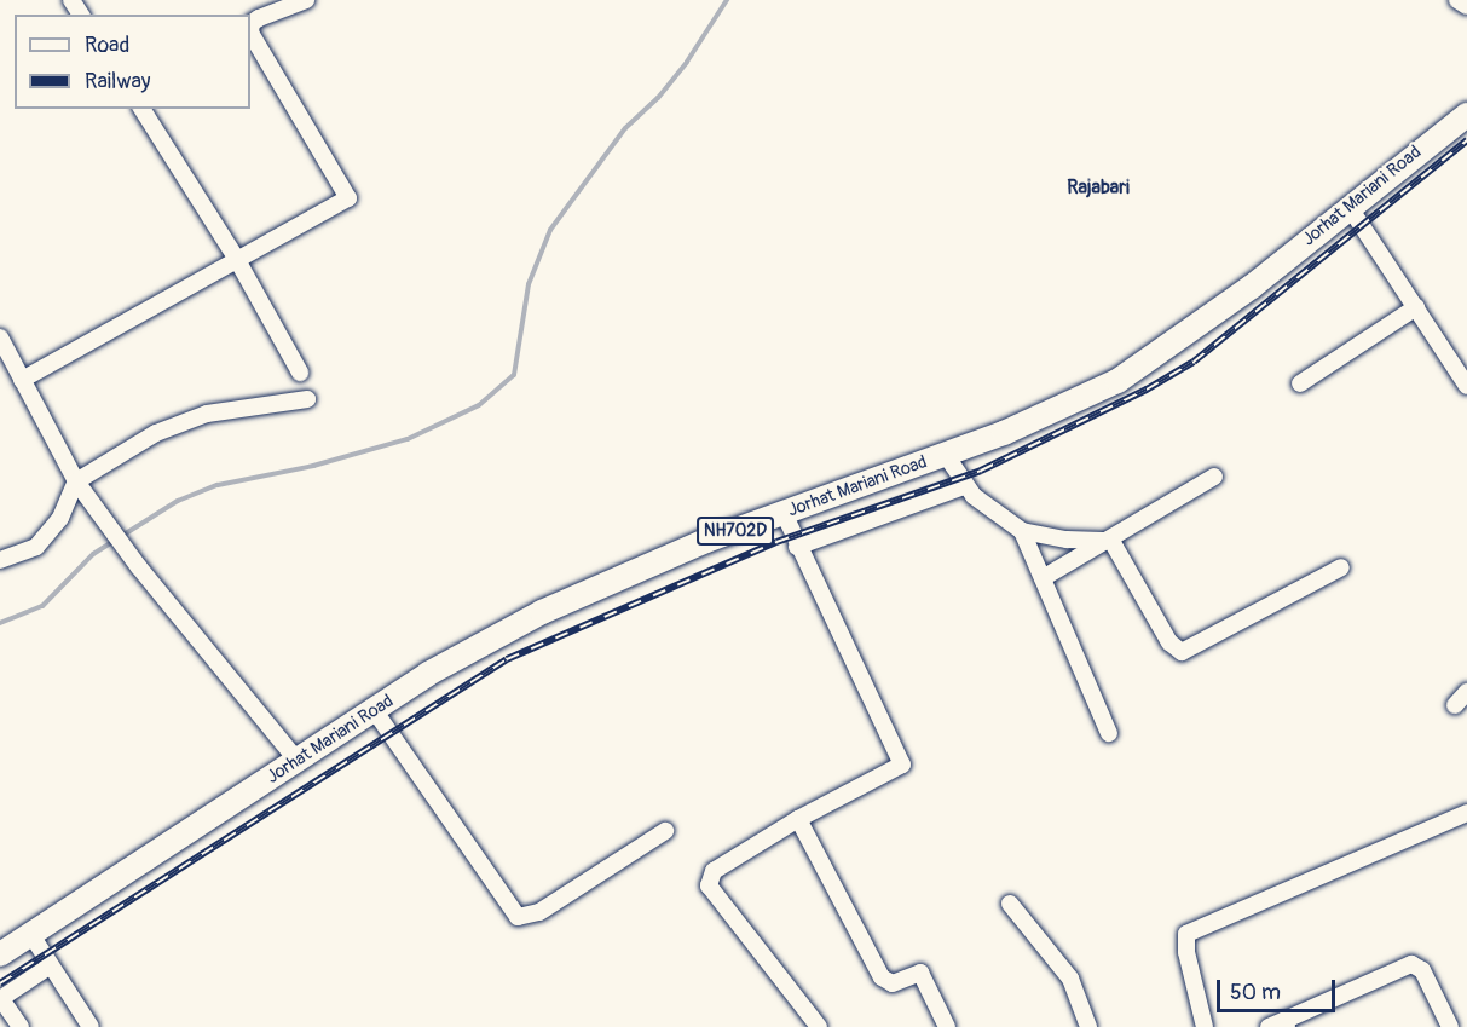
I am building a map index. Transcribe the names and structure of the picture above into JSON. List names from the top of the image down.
{
  "streets": {
    "highway": ["Jorhat Mariani Road", "NH702D"]
  },
  "districts": ["Rajabari"],
  "legend": ["Road", "Railway"],
  "scale_bar": "50 m"
}
